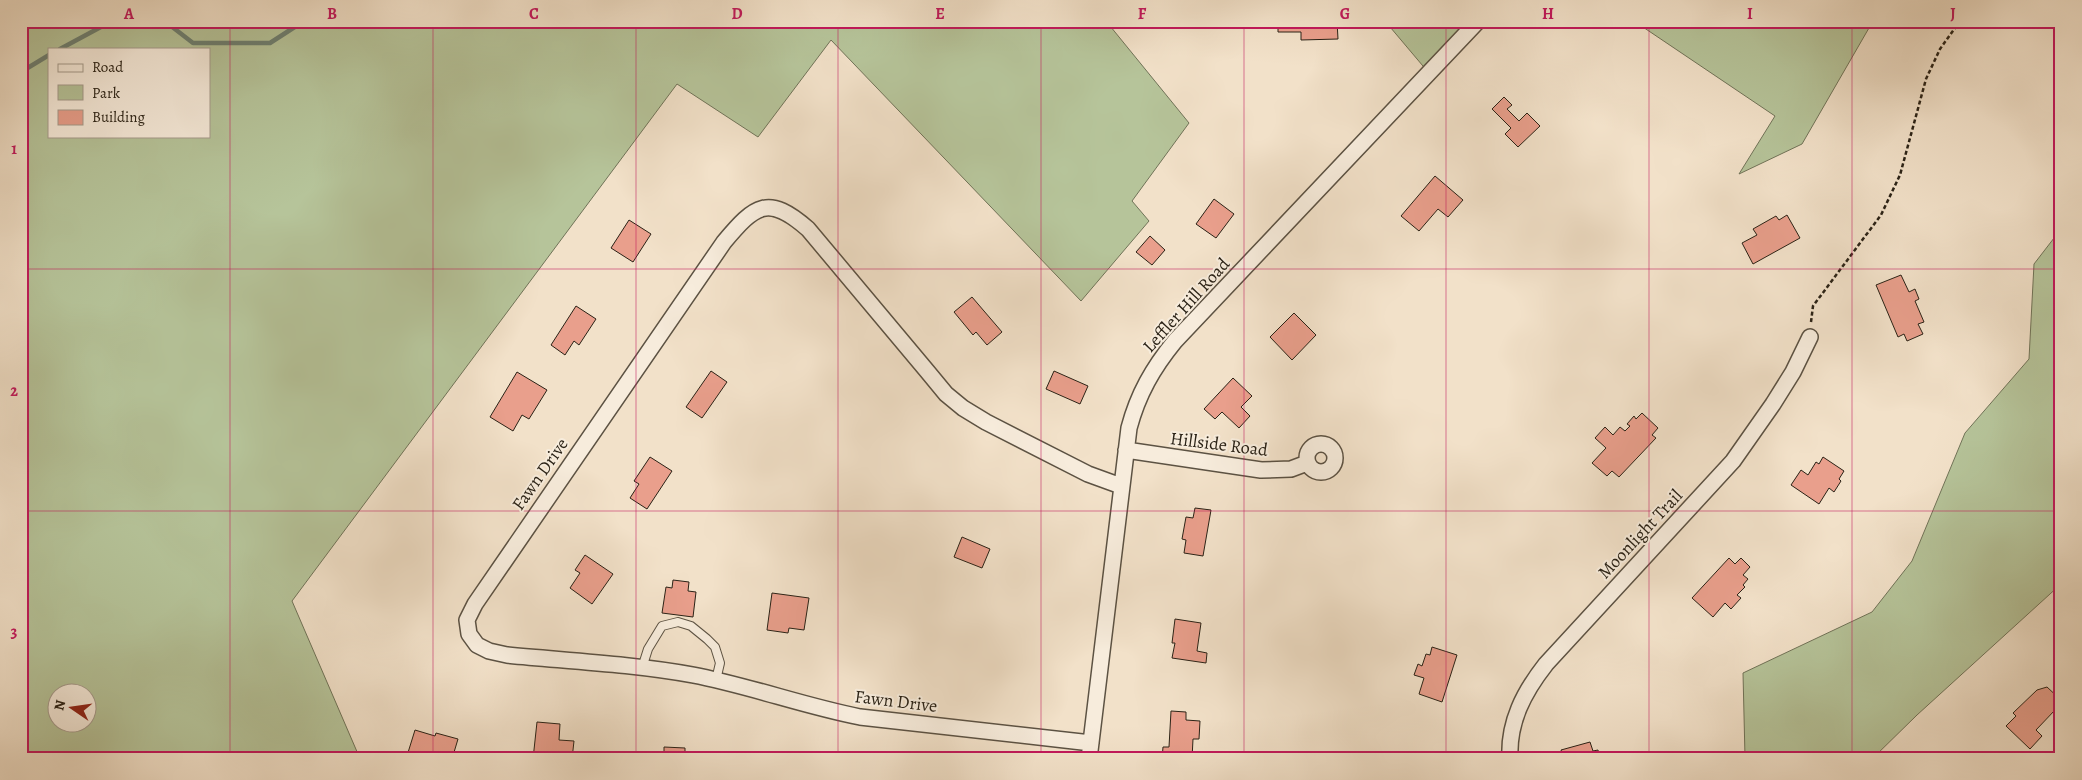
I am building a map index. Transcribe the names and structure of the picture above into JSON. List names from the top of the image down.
{
  "streets": {
    "street": [
      "Leffler Hill Road",
      "Hillside Road",
      "Fawn Drive",
      "Moonlight Trail"
    ]
  },
  "crossings": [
    ["Leffler Hill Road", "Hillside Road"],
    ["Leffler Hill Road", "Fawn Drive"]
  ],
  "legend": ["Road", "Park", "Building"],
  "north": "left",
  "grid": {
    "columns": [
      "A",
      "B",
      "C",
      "D",
      "E",
      "F",
      "G",
      "H",
      "I",
      "J"
    ],
    "rows": ["1", "2", "3"]
  }
}
